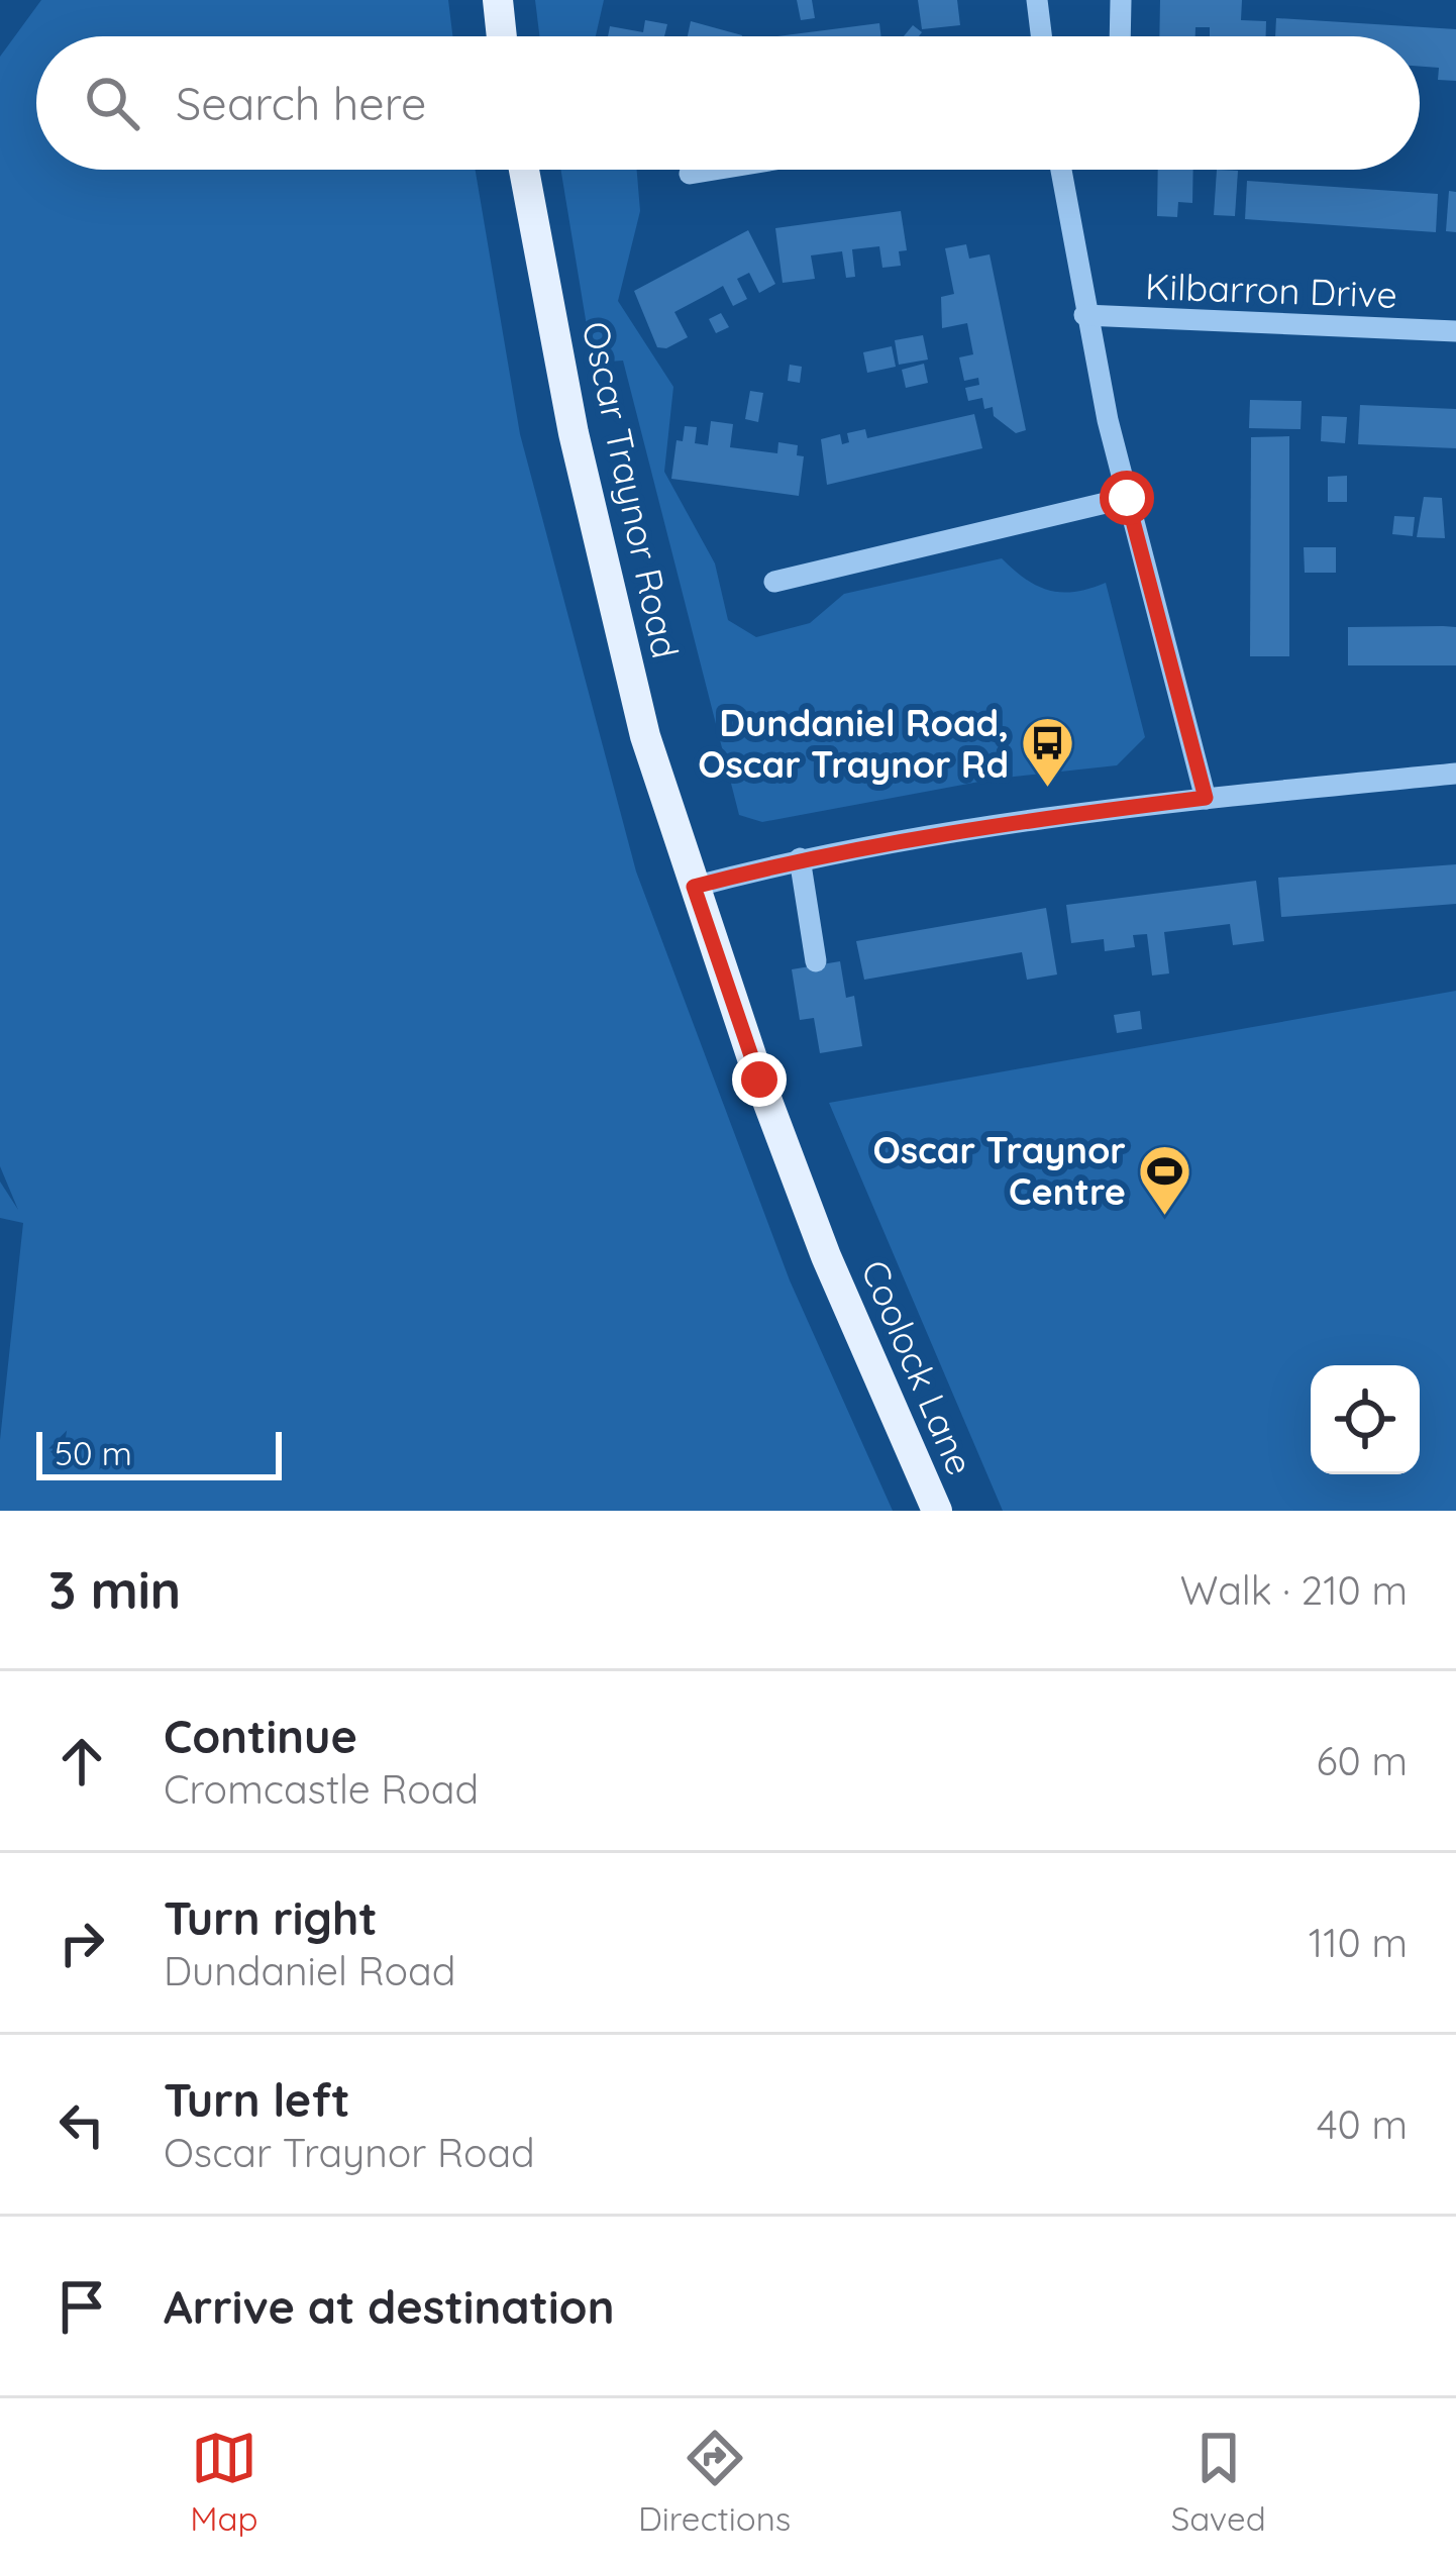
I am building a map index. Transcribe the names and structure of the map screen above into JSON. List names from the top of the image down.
{
  "streets": {
    "main road": ["Oscar Traynor Road", "Coolock Lane"],
    "street": ["Kilbarron Drive"]
  },
  "crossings": [
    ["Oscar Traynor Road", "Coolock Lane"]
  ],
  "places": {
    "bus stop": ["Dundaniel Road, Oscar Traynor Rd"],
    "sports": ["Oscar Traynor Centre"]
  },
  "scale_bar": "50 m",
  "page": {
    "search": "Search here",
    "scale": "50 m",
    "heading": ["3 min", "Walk · 210 m"],
    "list": [
      ["Continue", "Cromcastle Road", "60 m"],
      ["Turn right", "Dundaniel Road", "110 m"],
      ["Turn left", "Oscar Traynor Road", "40 m"],
      "Arrive at destination"
    ],
    "nav": ["Map", "Directions", "Saved"]
  }
}
